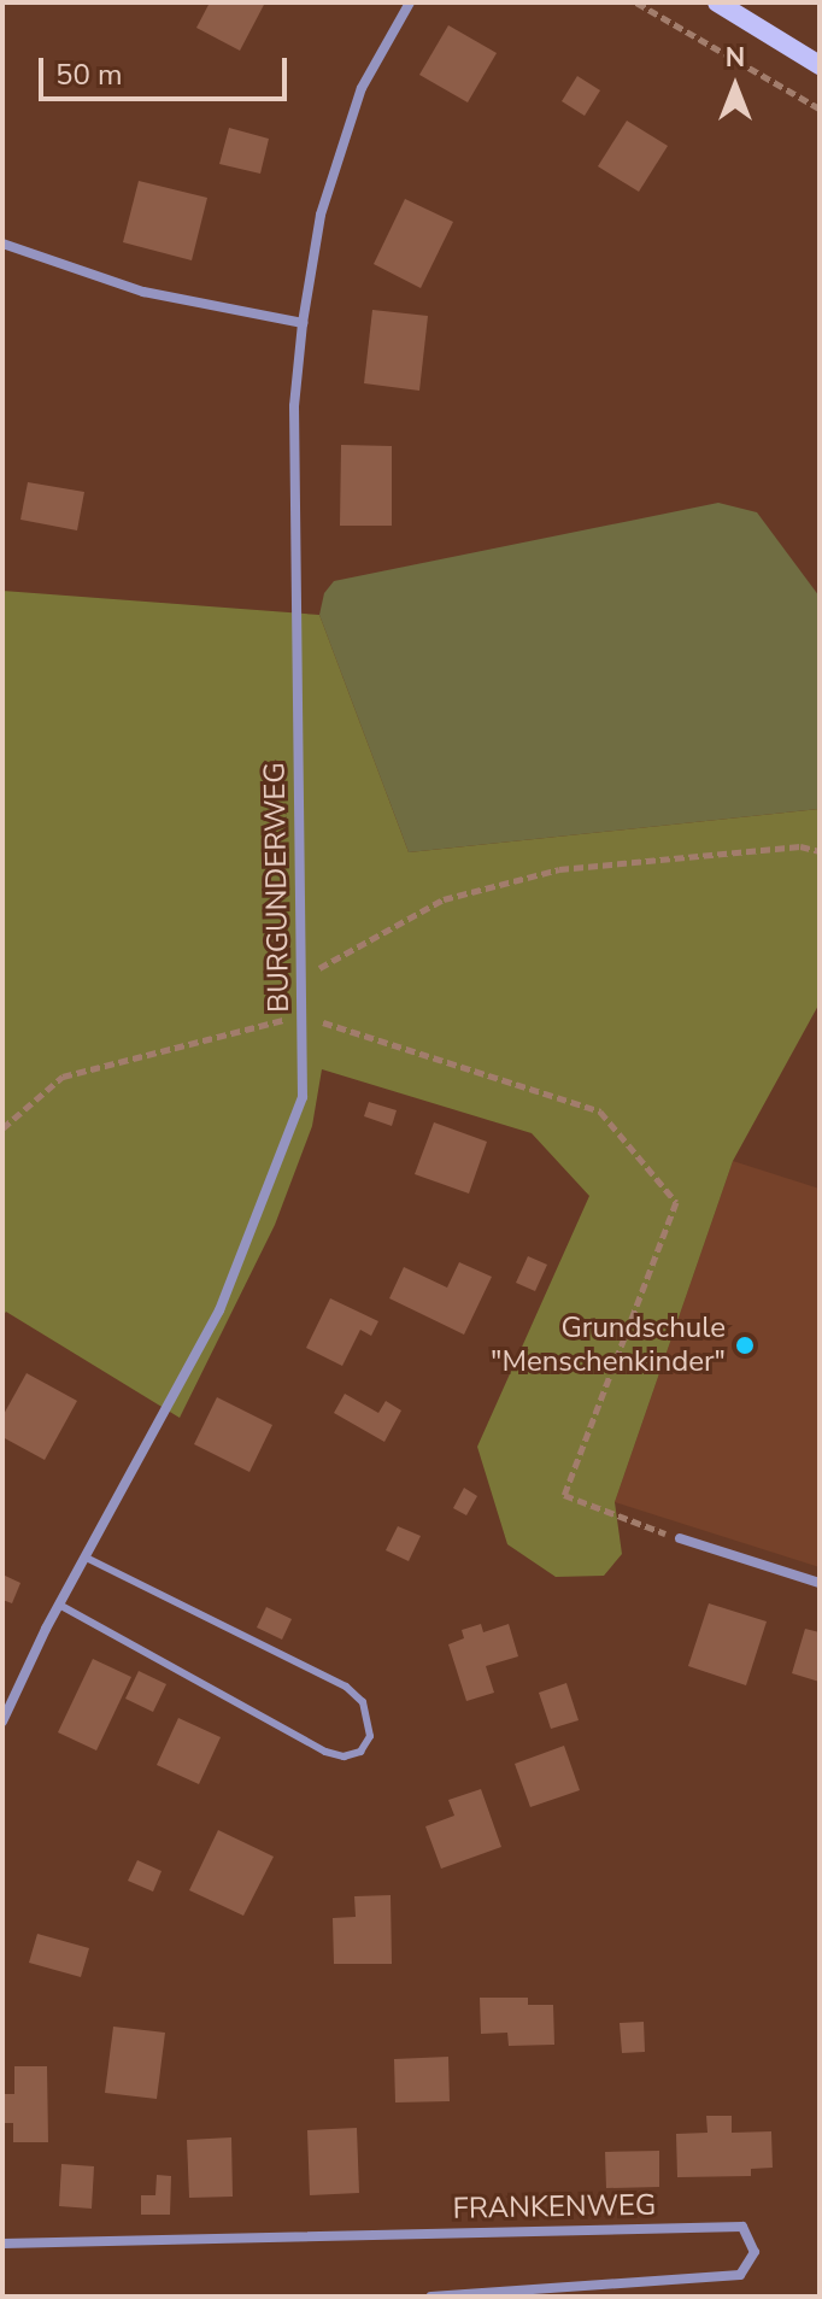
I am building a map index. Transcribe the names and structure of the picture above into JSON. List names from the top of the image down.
{
  "streets": {
    "street": ["BURGUNDERWEG", "FRANKENWEG"]
  },
  "places": ["Grundschule \"Menschenkinder\""],
  "scale_bar": "50 m",
  "north": "top"
}
